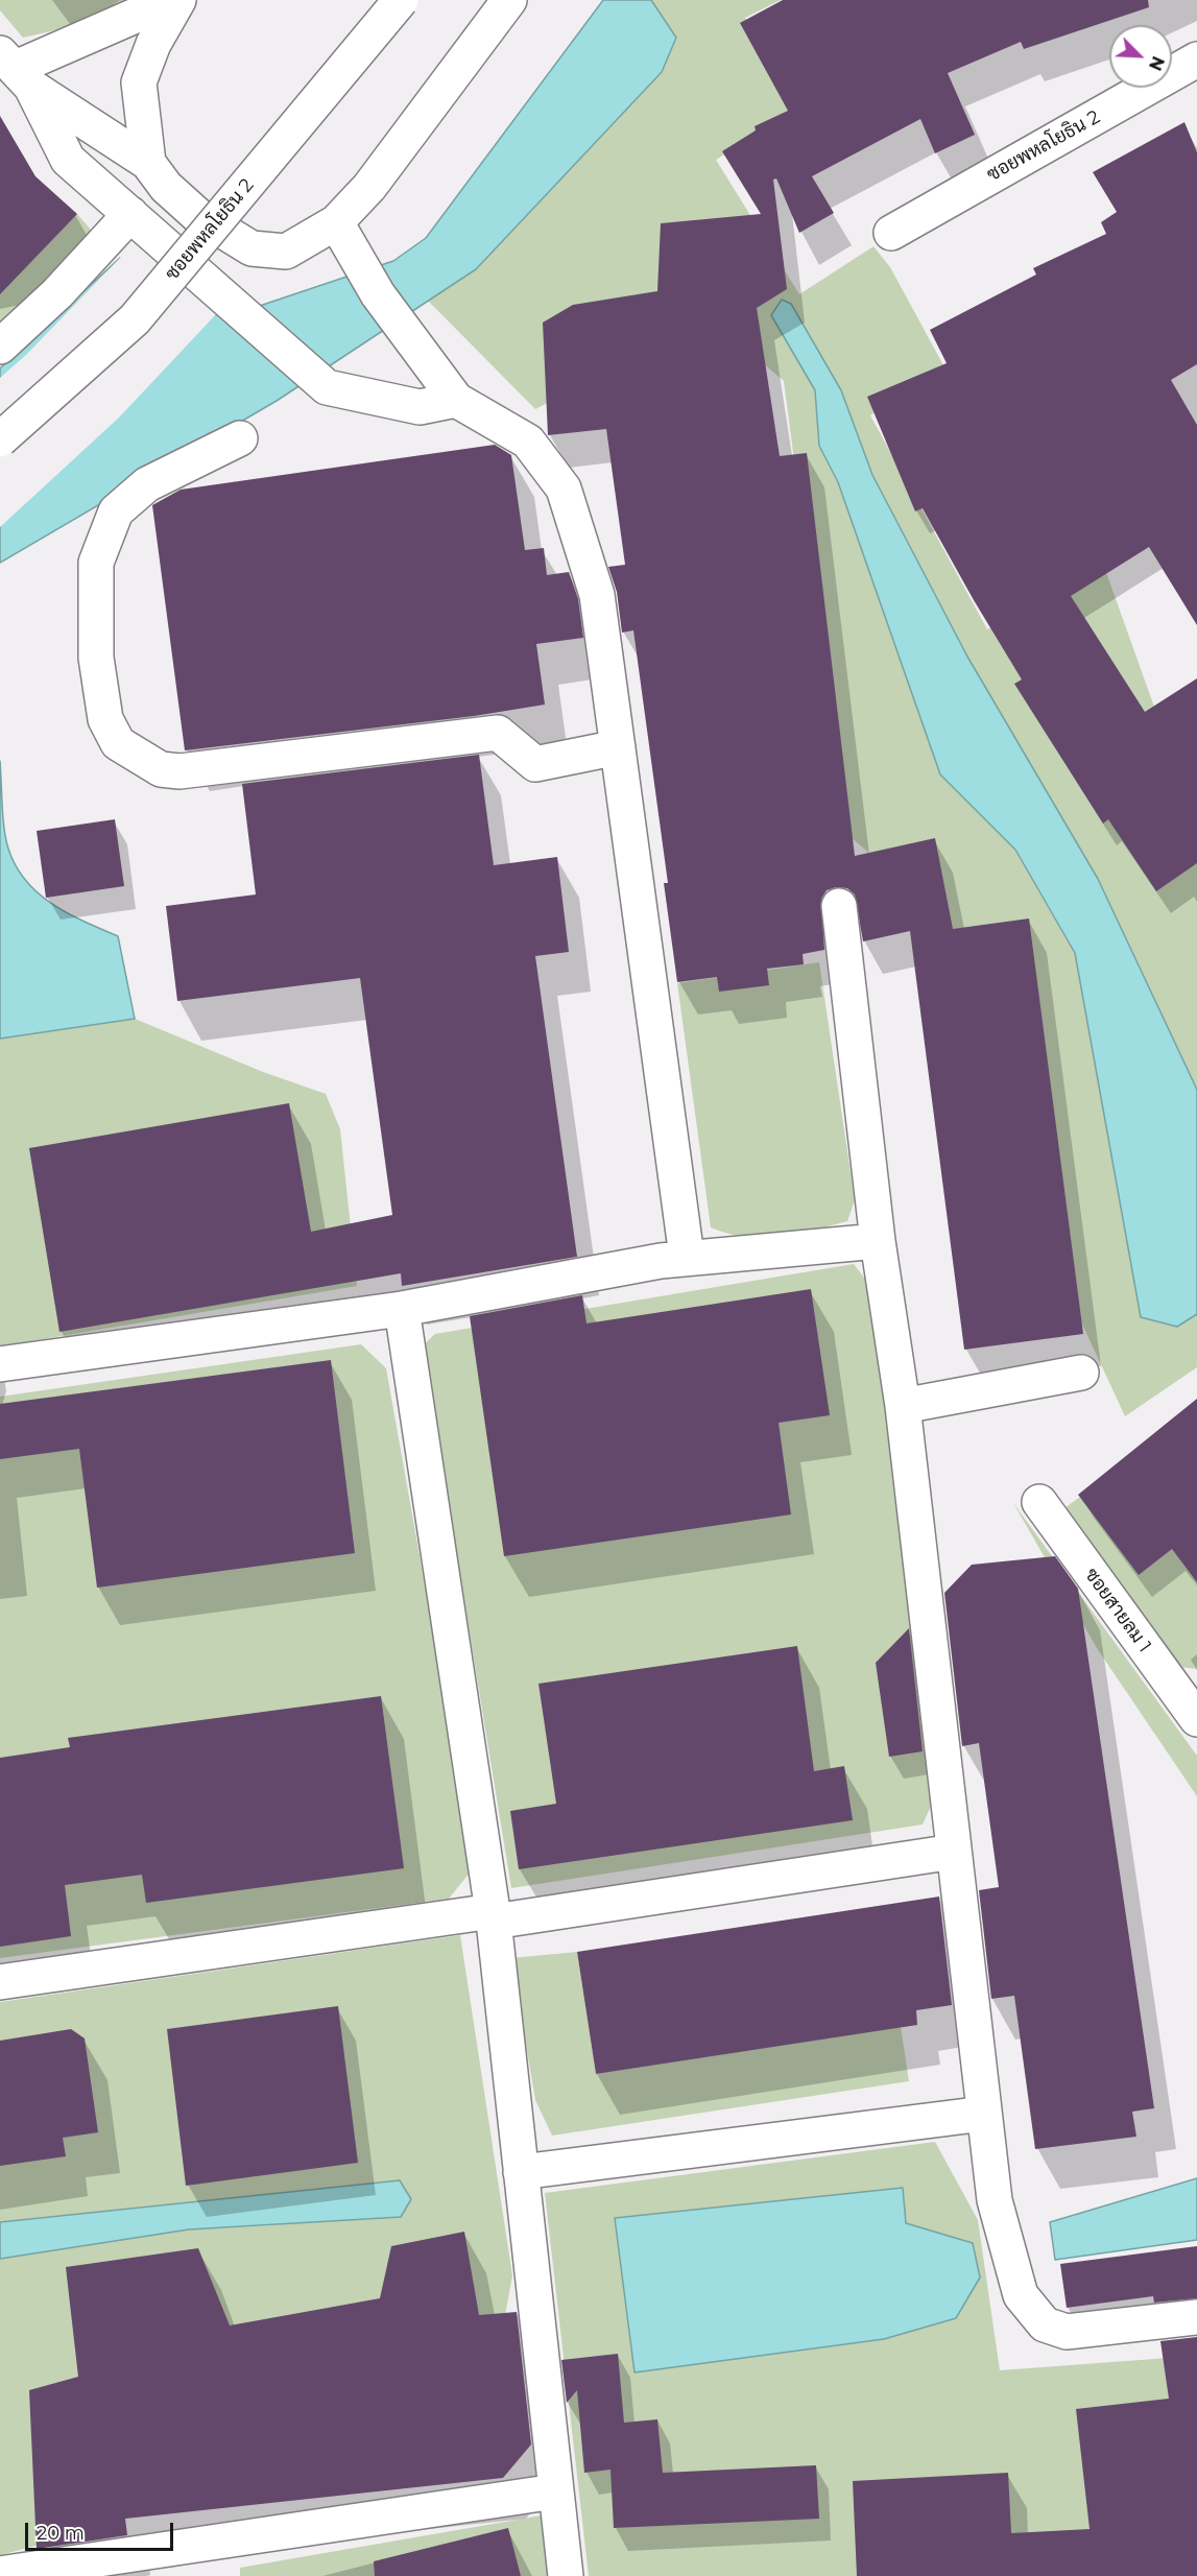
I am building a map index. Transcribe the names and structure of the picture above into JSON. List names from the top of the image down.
{
  "streets": {
    "street": ["ซอยพหลโยธิน 2", "ซอยสายลม 1"]
  },
  "scale_bar": "20 m",
  "north": "bottom right"
}
